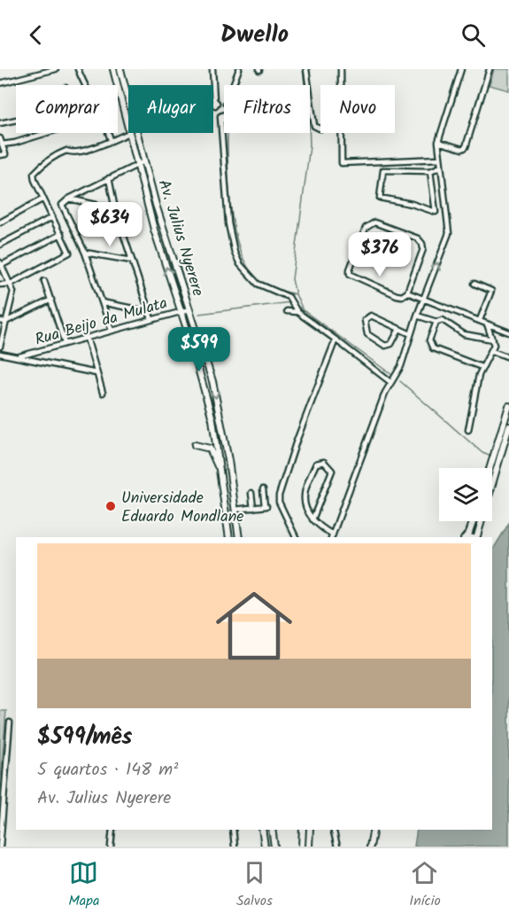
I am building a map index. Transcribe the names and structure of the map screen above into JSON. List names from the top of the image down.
{
  "streets": {
    "main road": ["Av. Julius Nyerere"],
    "street": ["Rua Beijo da Mulata"]
  },
  "crossings": [
    ["Av. Julius Nyerere", "Rua Beijo da Mulata"]
  ],
  "places": ["Universidade Eduardo Mondlane"],
  "page": {
    "header": "Dwello",
    "chip": [
      "Comprar",
      "Alugar",
      "Filtros",
      "Novo"
    ],
    "price": ["$634", "$376", "$599"],
    "list": [
      {
        "name": "$599/mês",
        "note": "5 quartos · 148 m² · Av. Julius Nyerere"
      }
    ],
    "tabs": ["Mapa", "Salvos", "Início"]
  }
}
